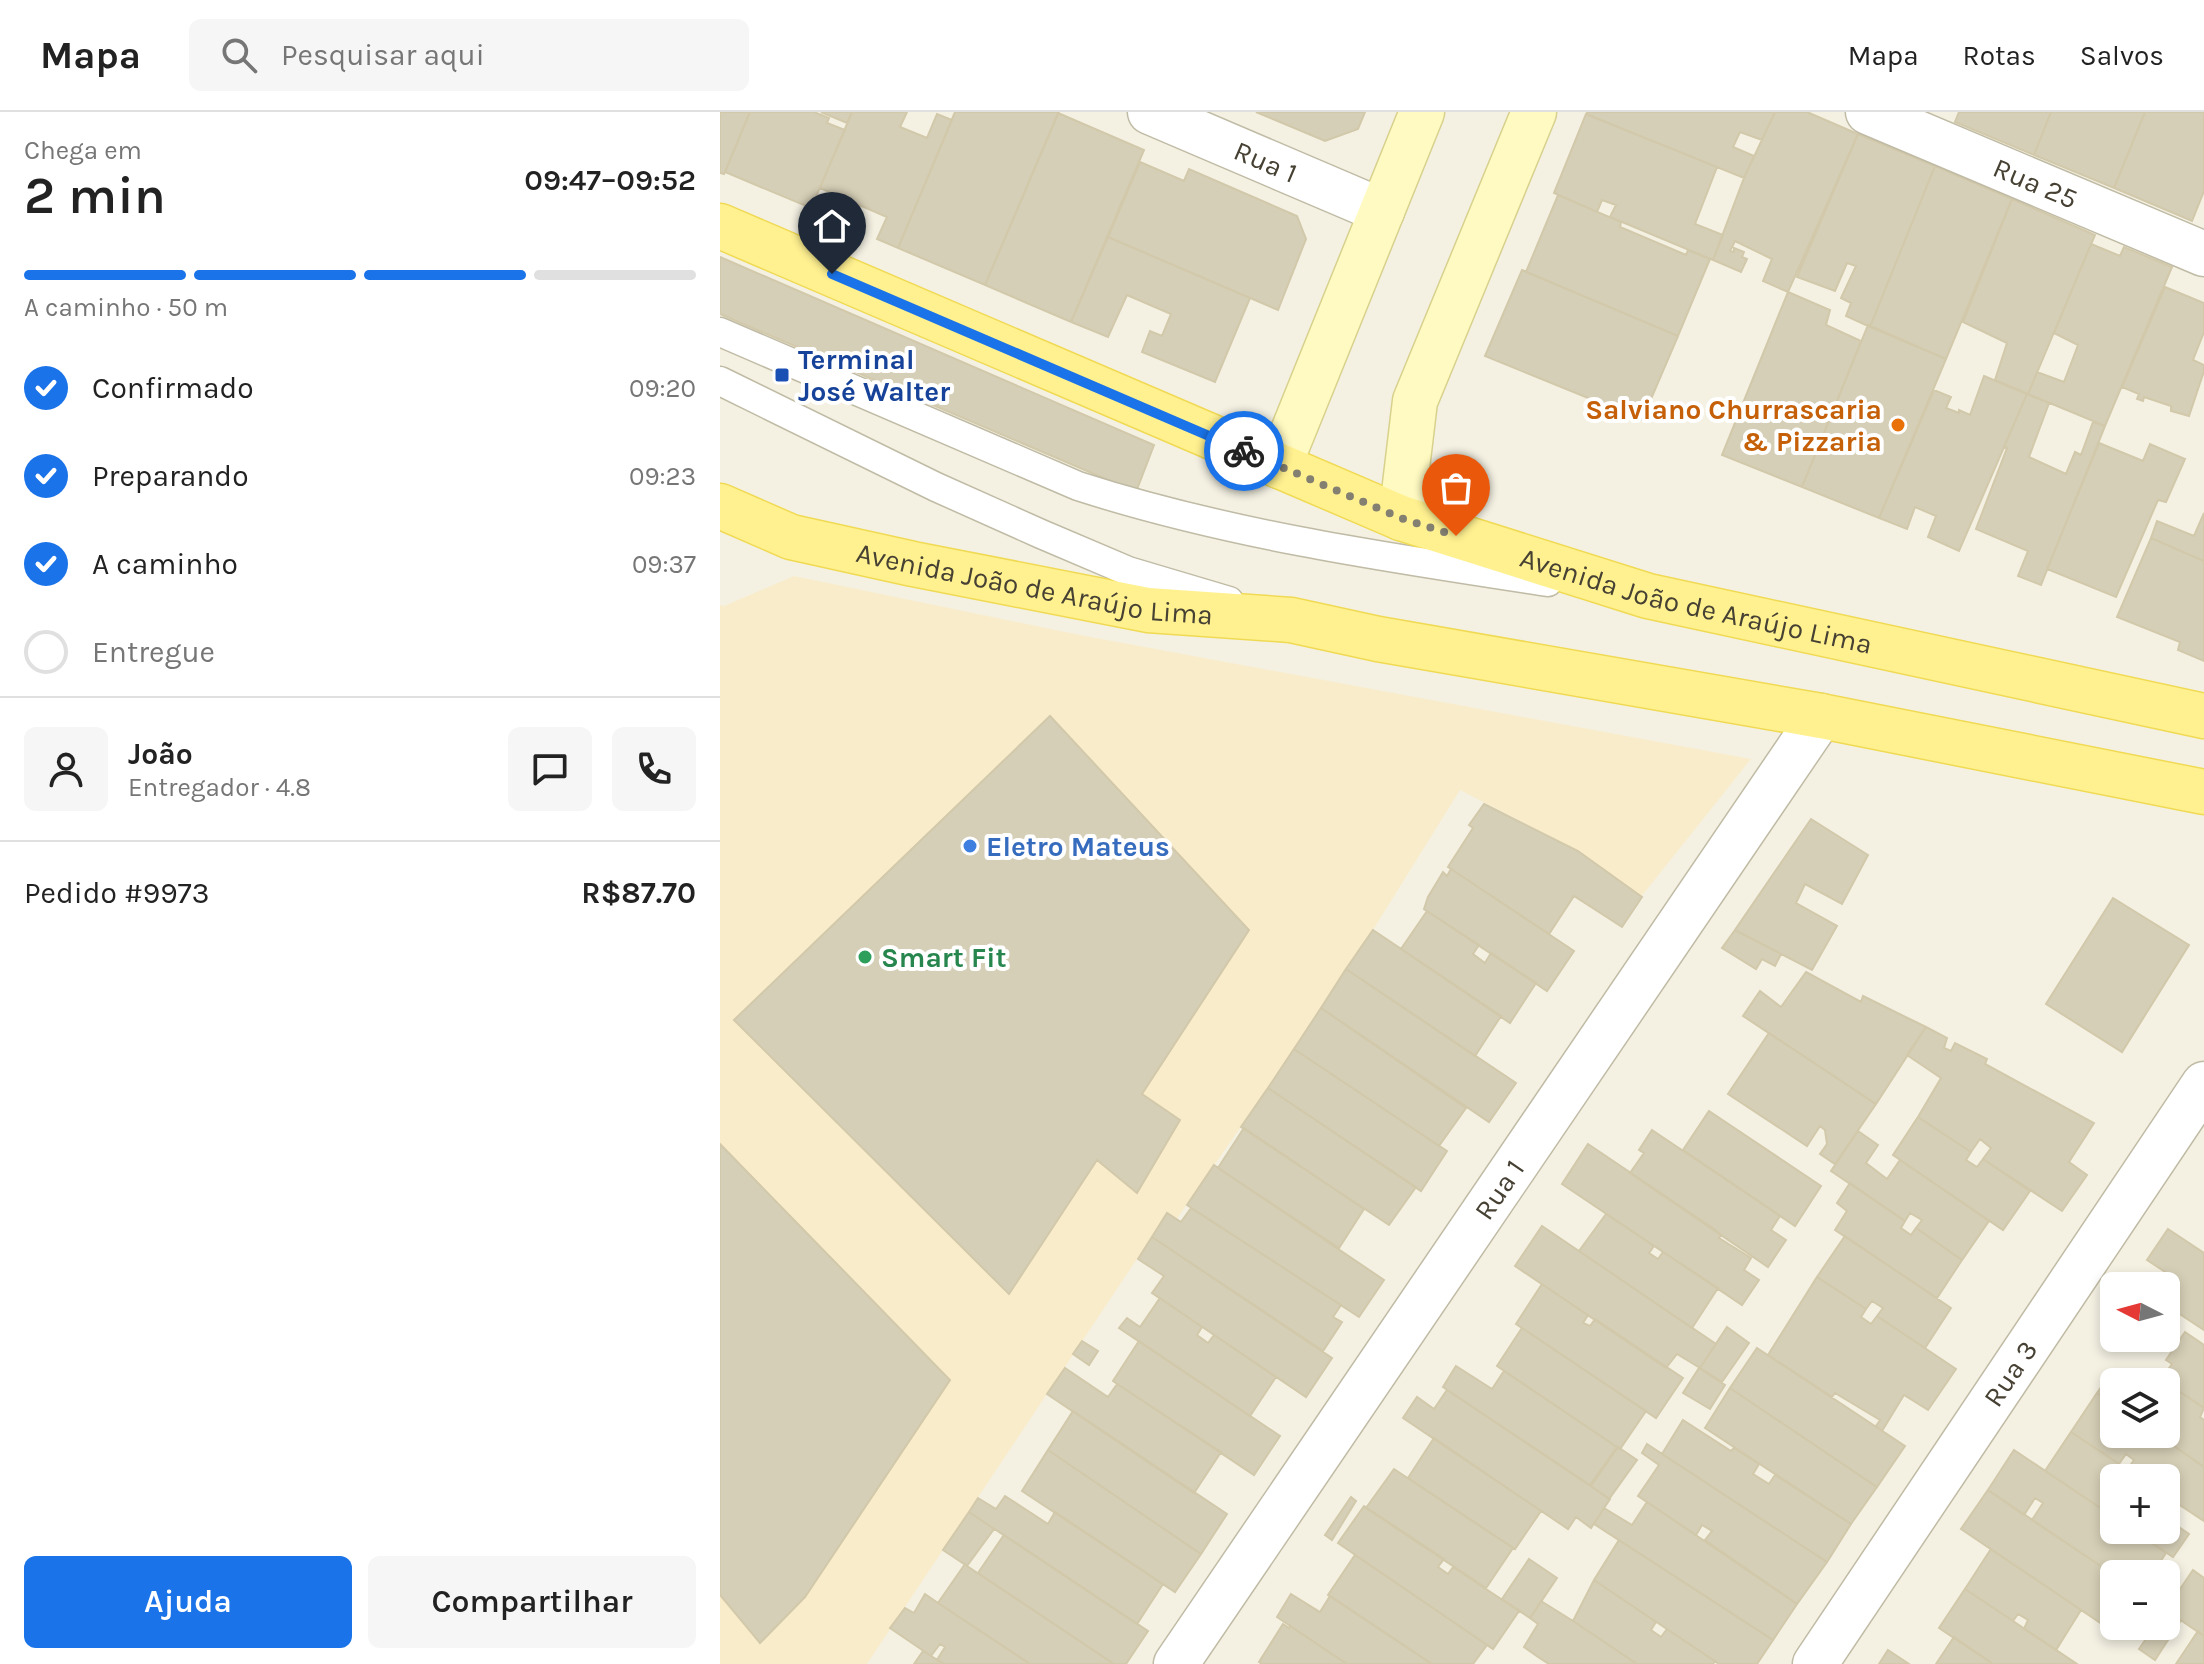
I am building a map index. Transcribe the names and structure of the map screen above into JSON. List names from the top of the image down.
{
  "streets": {
    "main road": ["Avenida João de Araújo Lima"],
    "street": ["Rua 1", "Rua 25", "Rua 3"]
  },
  "crossings": [
    ["Rua 1", "Avenida João de Araújo Lima"]
  ],
  "places": {
    "transit": ["Terminal José Walter"],
    "other": ["Salviano Churrascaria & Pizzaria", "Eletro Mateus", "Smart Fit"]
  },
  "north": "left",
  "page": {
    "header": "Mapa",
    "search": "Pesquisar aqui",
    "nav": ["Mapa", "Rotas", "Salvos"],
    "heading": ["2 min", "Chega em", "09:47–09:52"],
    "panel": [
      "João",
      "Entregador · 4.8",
      "Pedido #9973",
      "R$87.70"
    ],
    "bar": "A caminho · 50 m",
    "list": [
      ["Confirmado", "09:20"],
      ["Preparando", "09:23"],
      ["A caminho", "09:37"],
      "Entregue"
    ],
    "map_buttons": ["+", "−"],
    "buttons": ["Ajuda", "Compartilhar"]
  }
}
